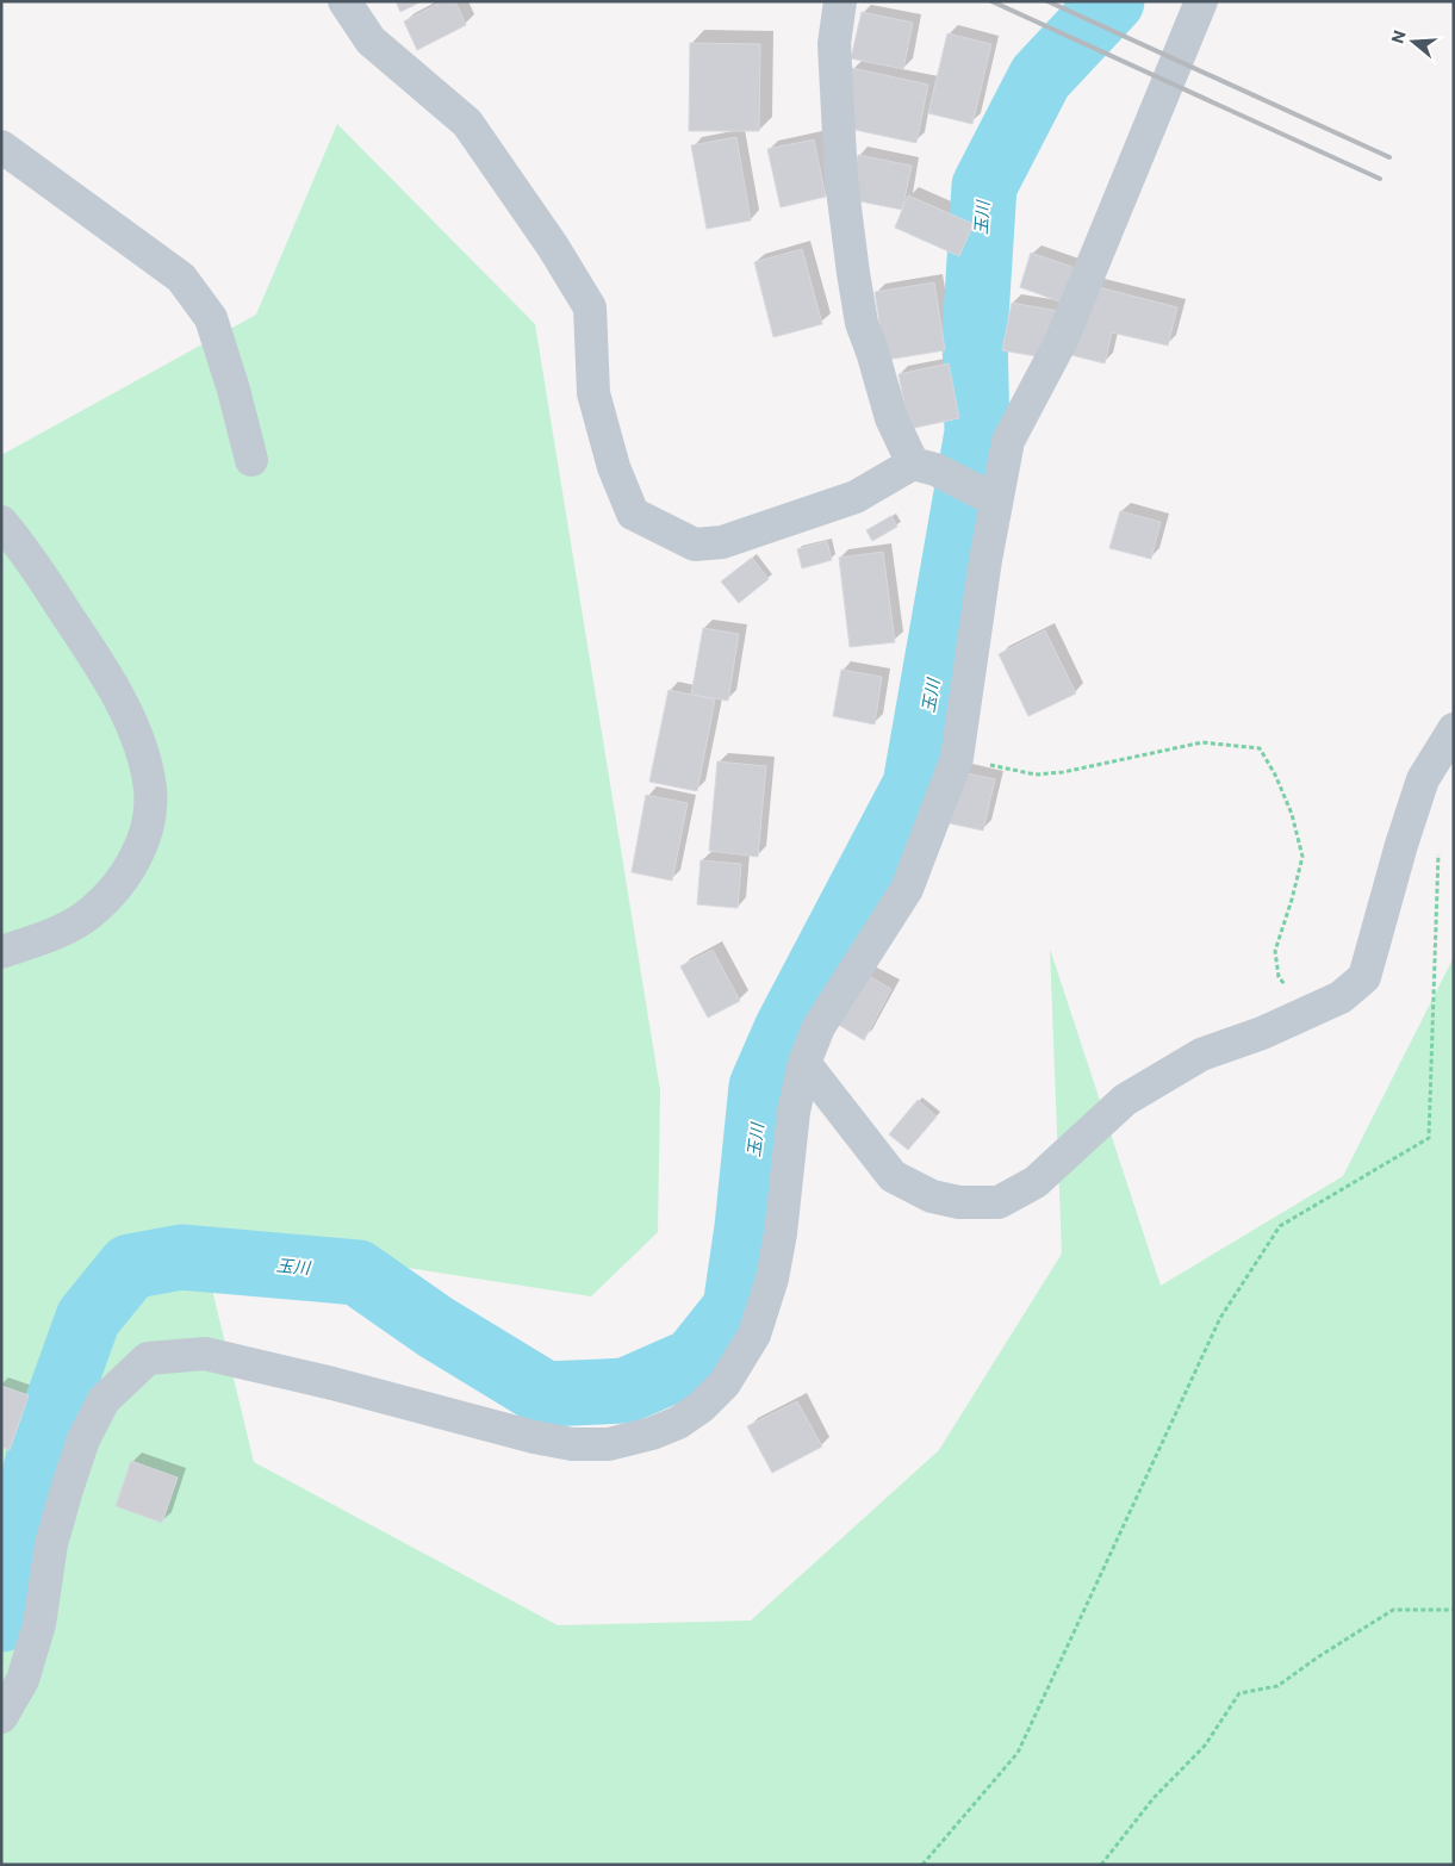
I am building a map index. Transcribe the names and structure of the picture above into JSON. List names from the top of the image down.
{
  "water": ["玉川"],
  "north": "left"
}
